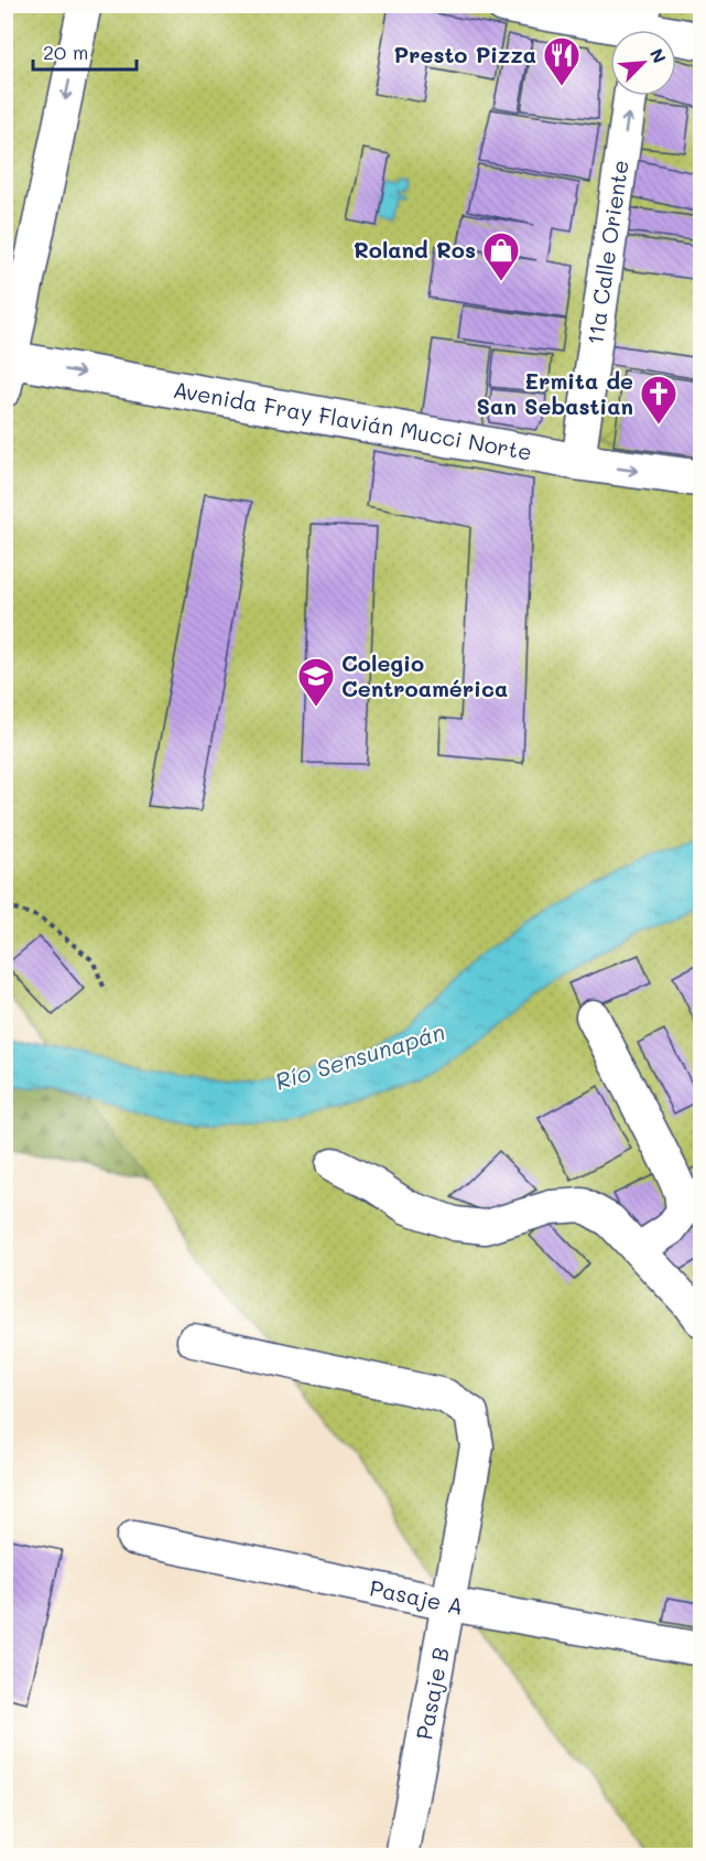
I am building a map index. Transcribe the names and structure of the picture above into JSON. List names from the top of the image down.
{
  "streets": {
    "main road": ["Avenida Fray Flavián Mucci Norte"],
    "street": ["11a Calle Oriente", "Pasaje A", "Pasaje B"]
  },
  "crossings": [
    ["11a Calle Oriente", "Avenida Fray Flavián Mucci Norte"],
    ["Pasaje A", "Pasaje B"]
  ],
  "one_way": ["11a Calle Oriente", "Avenida Fray Flavián Mucci Norte"],
  "water": ["Río Sensunapán"],
  "places": {
    "restaurant": ["Presto Pizza"],
    "shop": ["Roland Ros"],
    "church": ["Ermita de San Sebastian"],
    "school or university": ["Colegio Centroamérica"]
  },
  "scale_bar": "20 m",
  "north": "top right"
}
